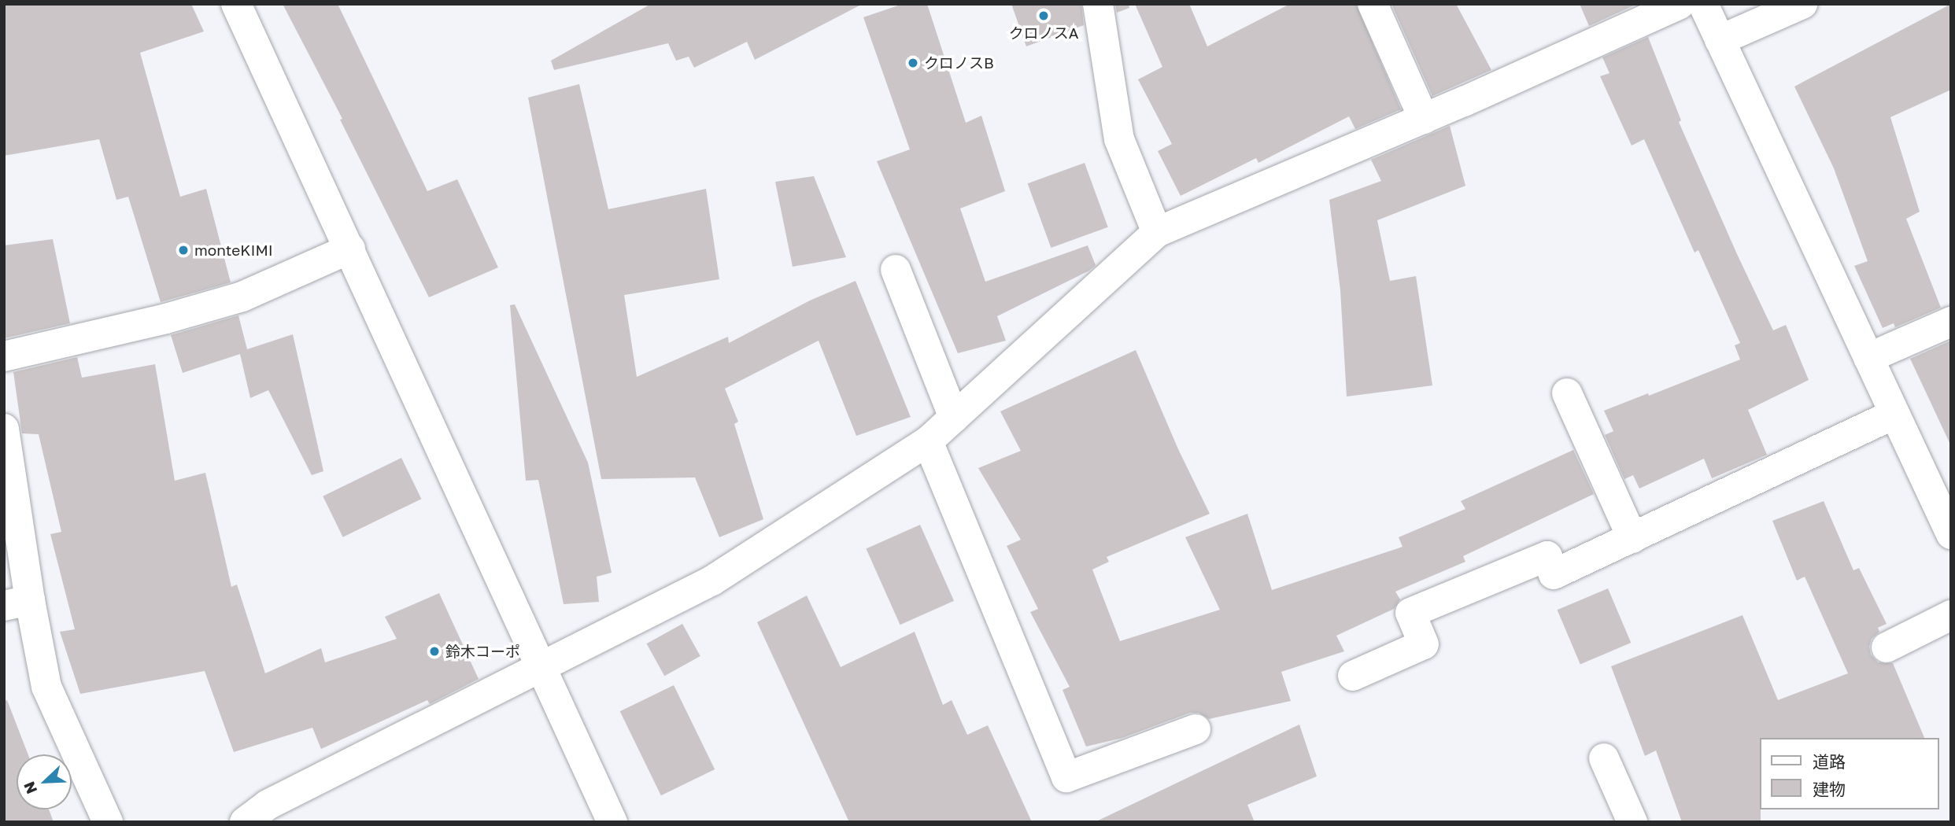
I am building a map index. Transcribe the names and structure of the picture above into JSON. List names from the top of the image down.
{
  "places": [
    "クロノスA",
    "クロノスB",
    "monteKIMI",
    "鈴木コーポ"
  ],
  "legend": ["道路", "建物"],
  "north": "bottom left"
}
